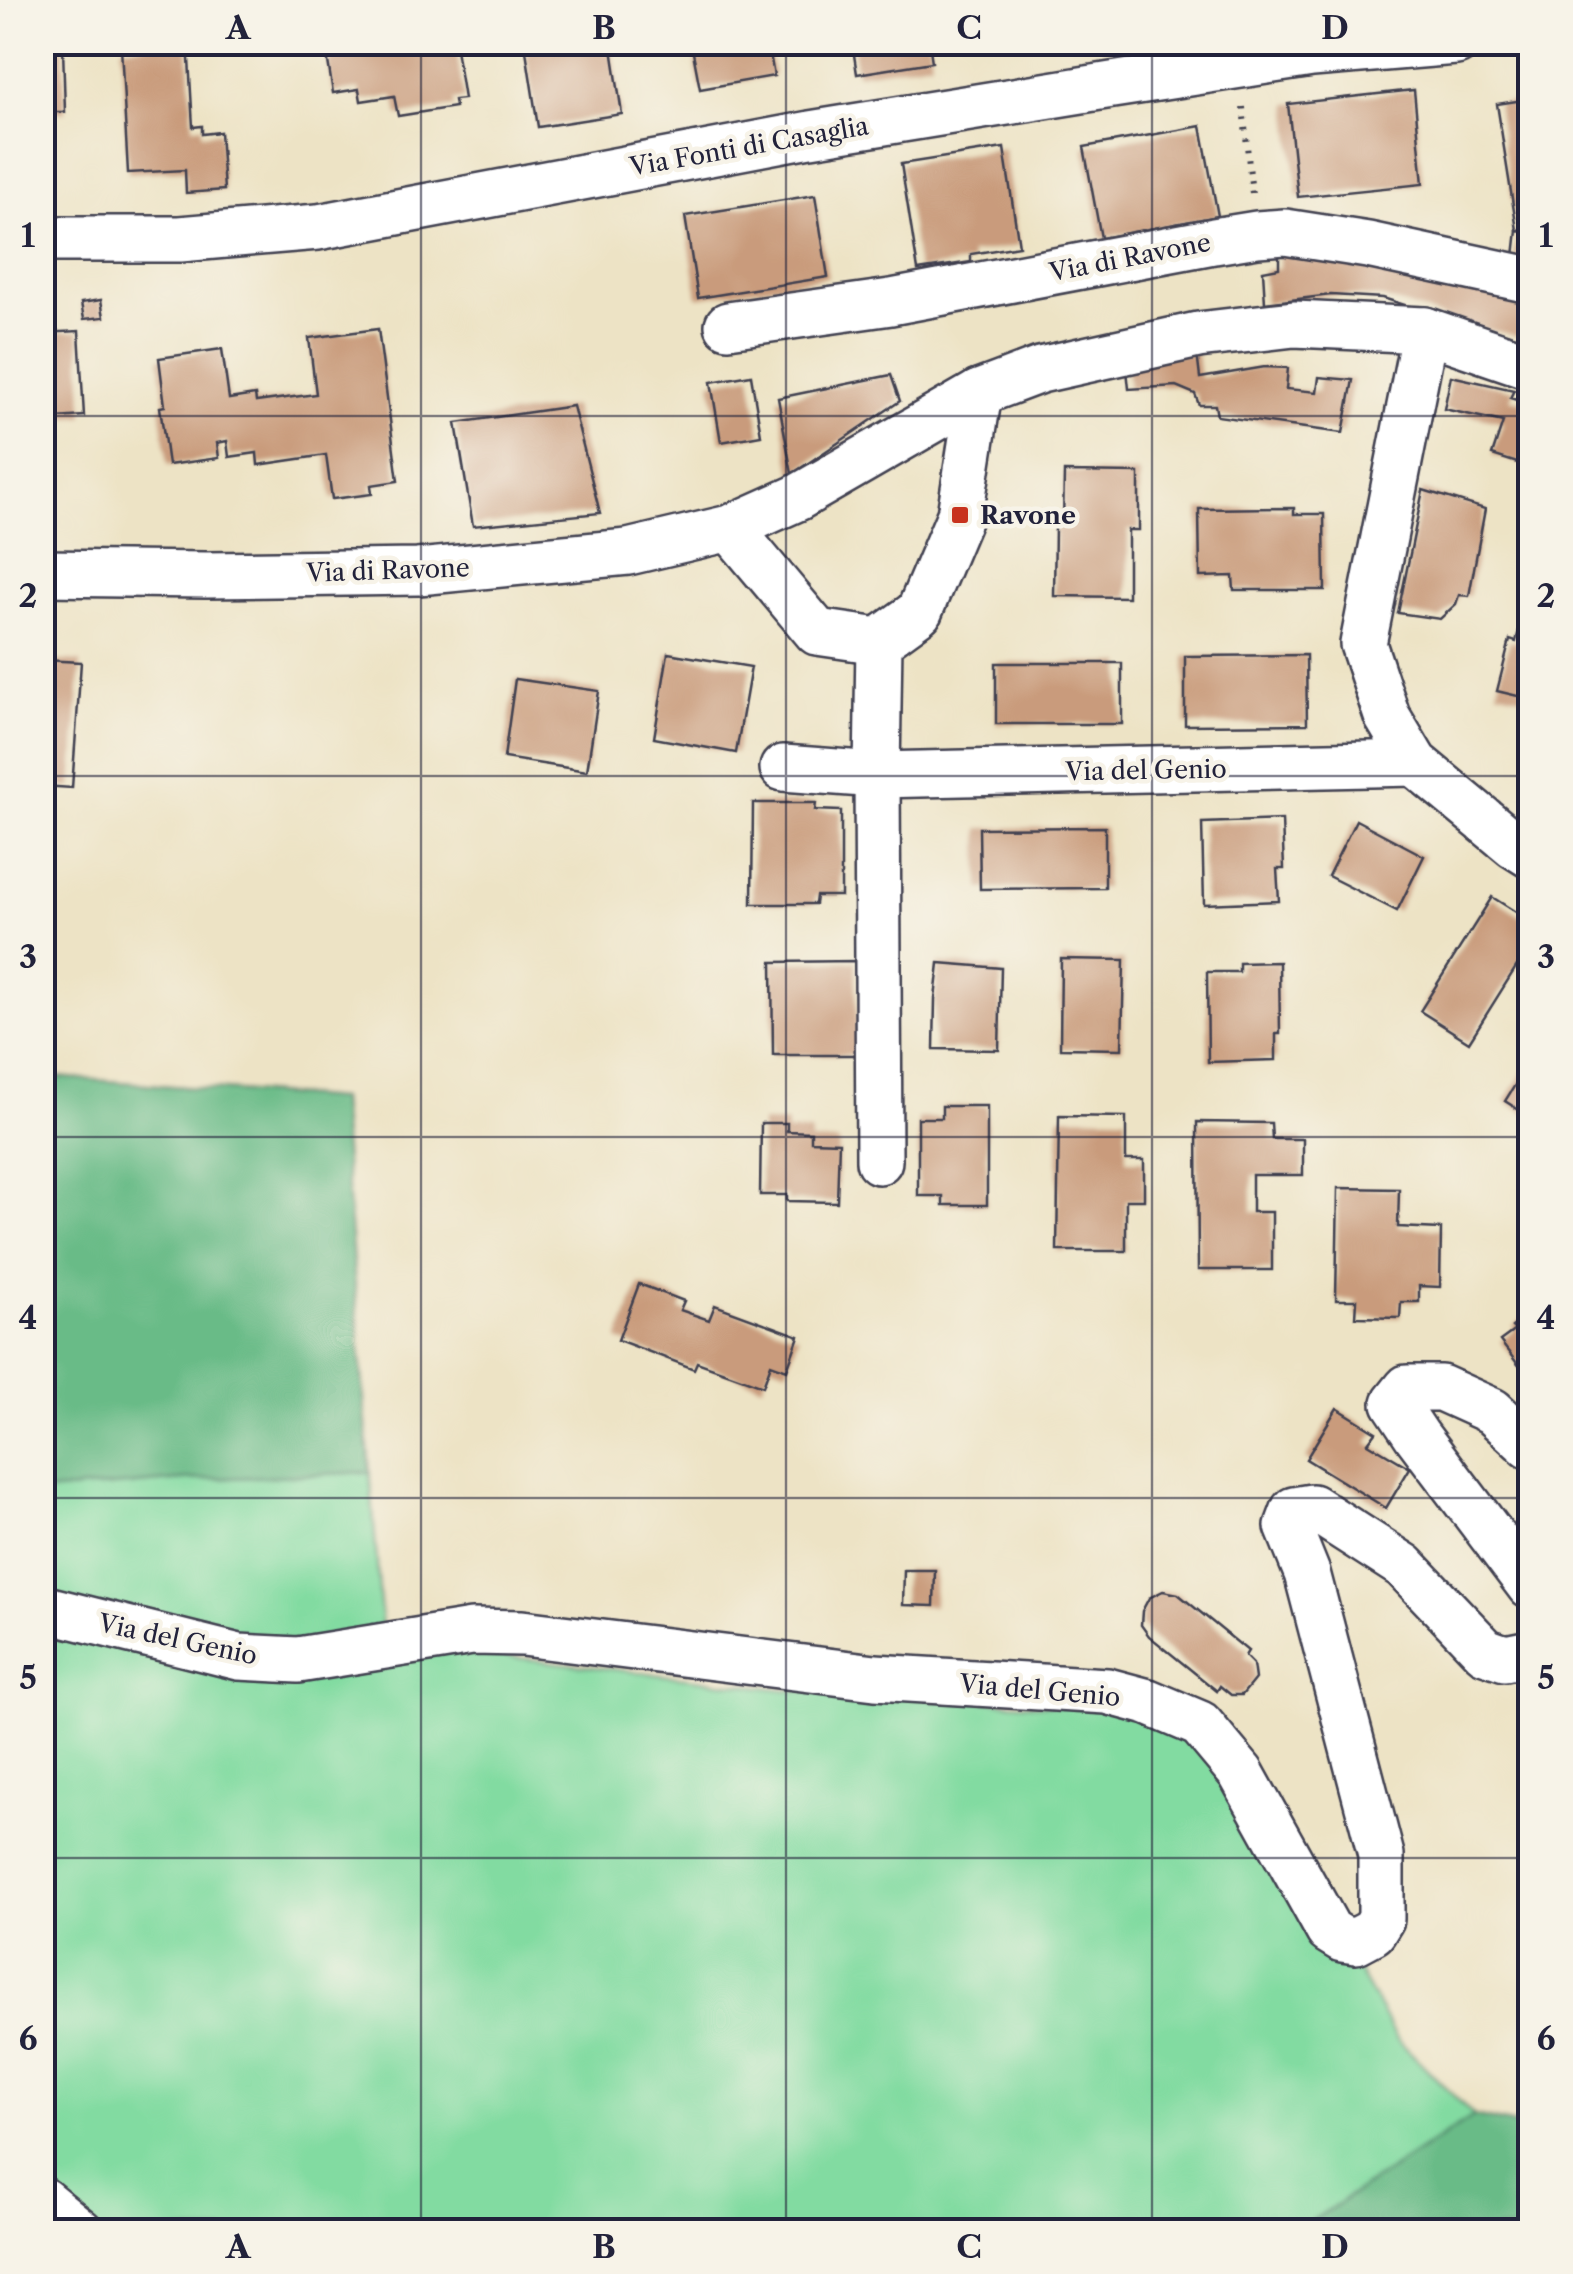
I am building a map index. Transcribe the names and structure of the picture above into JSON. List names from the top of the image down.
{
  "streets": {
    "street": ["Via Fonti di Casaglia", "Via di Ravone", "Via del Genio"]
  },
  "places": {
    "transit": ["Ravone"]
  },
  "grid": {
    "columns": [
      "A",
      "B",
      "C",
      "D"
    ],
    "rows": [
      "1",
      "2",
      "3",
      "4",
      "5",
      "6"
    ]
  }
}
